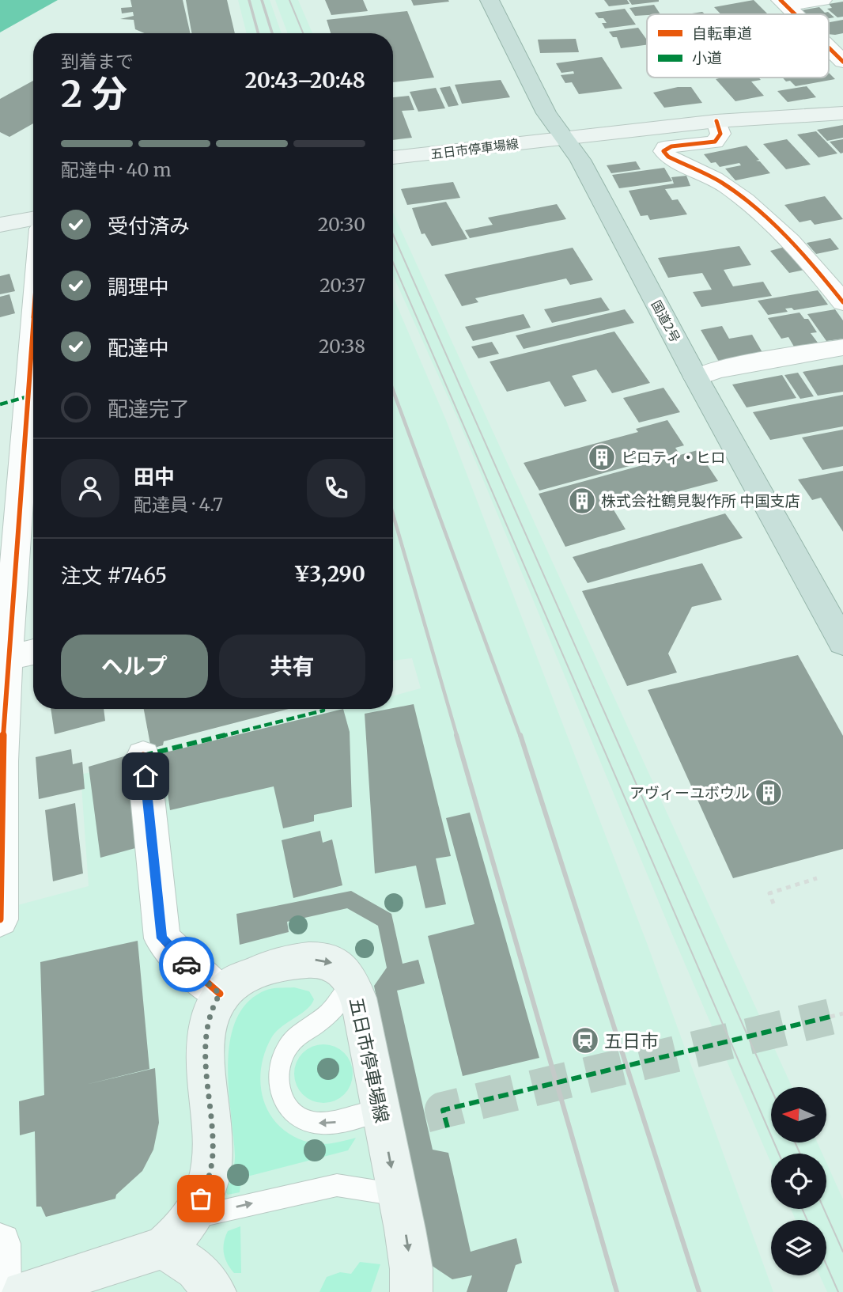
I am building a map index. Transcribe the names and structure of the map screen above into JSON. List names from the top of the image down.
{
  "streets": {
    "highway": ["国道2号"],
    "main road": ["五日市停車場線"]
  },
  "crossings": [
    ["五日市停車場線", "国道2号"]
  ],
  "places": {
    "building": ["ピロティ・ヒロ", "株式会社鶴見製作所 中国支店", "アヴィーユボウル"],
    "station": ["五日市"]
  },
  "legend": ["自転車道", "小道"],
  "north": "left",
  "page": {
    "heading": ["2 分", "到着まで", "20:43–20:48"],
    "panel": [
      "田中",
      "配達員 · 4.7",
      "注文 #7465",
      "¥3,290"
    ],
    "bar": "配達中 · 40 m",
    "list": [
      ["受付済み", "20:30"],
      ["調理中", "20:37"],
      ["配達中", "20:38"],
      "配達完了"
    ],
    "buttons": ["ヘルプ", "共有"]
  }
}
